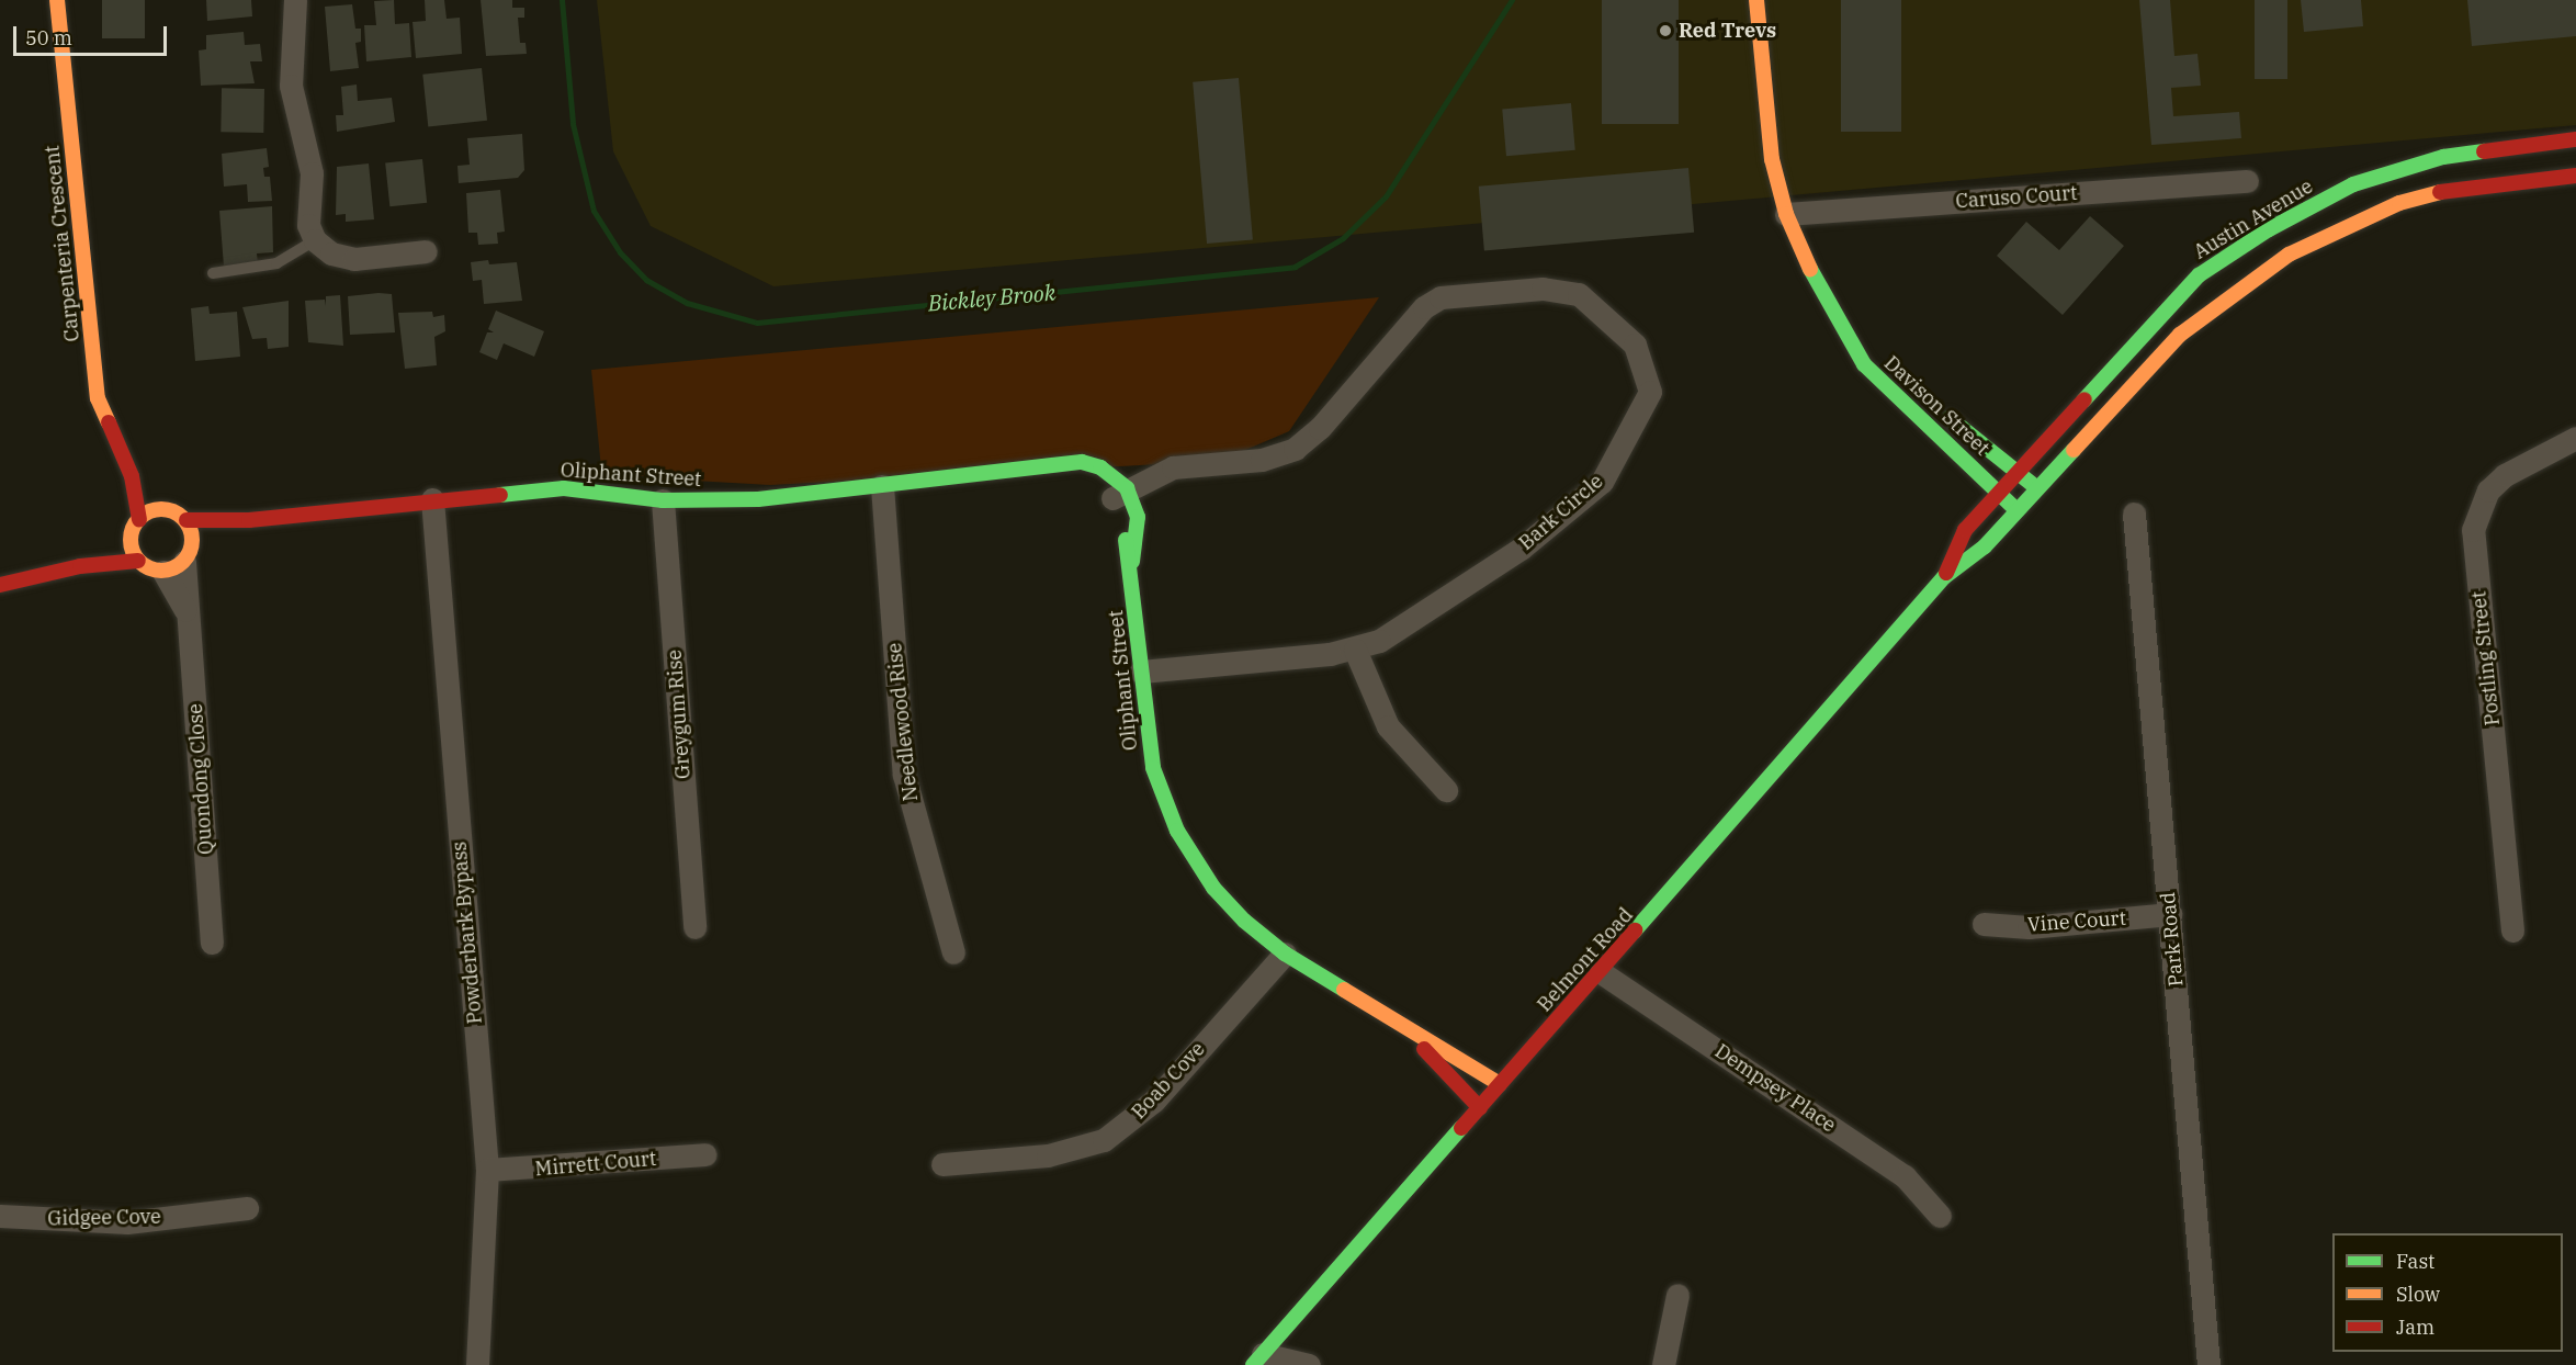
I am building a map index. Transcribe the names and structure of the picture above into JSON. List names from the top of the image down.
{
  "streets": {
    "main road": [
      "Austin Avenue",
      "Carpenteria Crescent",
      "Davison Street",
      "Oliphant Street",
      "Belmont Road"
    ],
    "street": [
      "Caruso Court",
      "Bark Circle",
      "Postling Street",
      "Greygum Rise",
      "Needlewood Rise",
      "Quondong Close",
      "Vine Court",
      "Powderbark Bypass",
      "Park Road",
      "Boab Cove",
      "Dempsey Place",
      "Mirrett Court",
      "Gidgee Cove"
    ]
  },
  "crossings": [
    ["Caruso Court", "Davison Street"],
    ["Austin Avenue", "Davison Street"],
    ["Austin Avenue", "Belmont Road"],
    ["Carpenteria Crescent", "Oliphant Street"],
    ["Carpenteria Crescent", "Quondong Close"],
    ["Davison Street", "Belmont Road"],
    ["Oliphant Street", "Bark Circle"],
    ["Oliphant Street", "Greygum Rise"],
    ["Oliphant Street", "Needlewood Rise"],
    ["Oliphant Street", "Quondong Close"],
    ["Oliphant Street", "Powderbark Bypass"],
    ["Oliphant Street", "Belmont Road"],
    ["Oliphant Street", "Boab Cove"],
    ["Vine Court", "Park Road"],
    ["Powderbark Bypass", "Mirrett Court"],
    ["Belmont Road", "Dempsey Place"]
  ],
  "water": ["Bickley Brook"],
  "places": ["Red Trevs"],
  "legend": ["Fast", "Slow", "Jam"],
  "scale_bar": "50 m"
}
